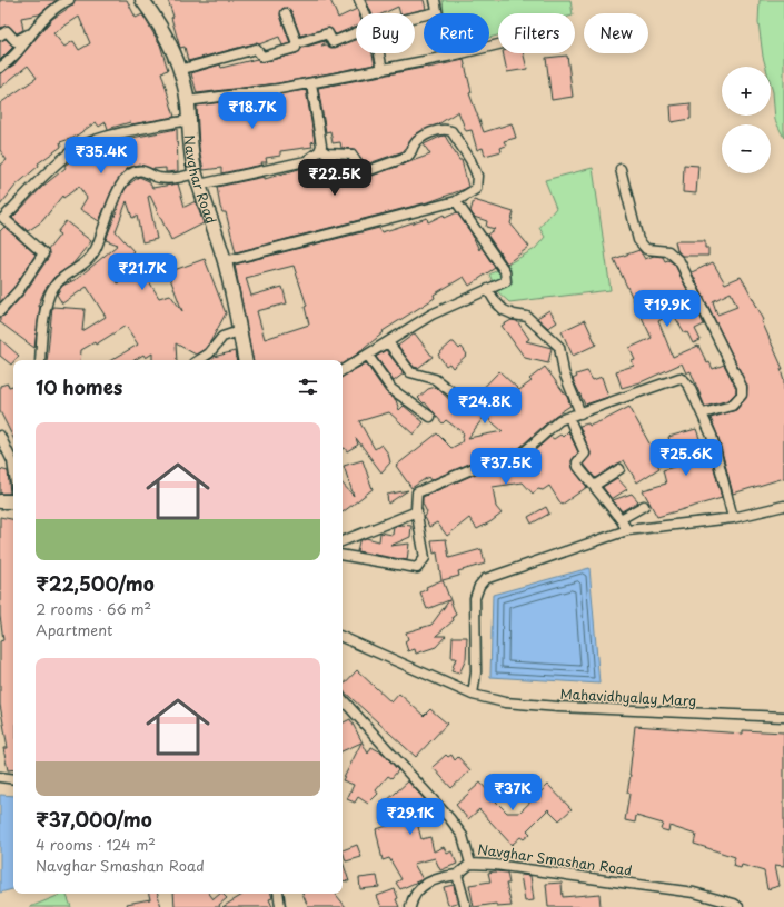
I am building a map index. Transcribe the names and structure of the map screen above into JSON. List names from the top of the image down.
{
  "streets": {
    "main road": ["Navghar Road"],
    "street": ["Mahavidhyalay Marg", "Navghar Smashan Road"]
  },
  "page": {
    "chip": [
      "Buy",
      "Rent",
      "Filters",
      "New"
    ],
    "map_buttons": ["+", "−"],
    "price": [
      "₹18.7K",
      "₹35.4K",
      "₹22.5K",
      "₹21.7K",
      "₹19.9K",
      "₹24.8K",
      "₹25.6K",
      "₹37.5K",
      "₹37K",
      "₹29.1K"
    ],
    "heading": "10 homes",
    "list": [
      {
        "name": "₹22,500/mo",
        "note": "2 rooms · 66 m² · Apartment"
      },
      {
        "name": "₹37,000/mo",
        "note": "4 rooms · 124 m² · Navghar Smashan Road"
      }
    ]
  }
}
